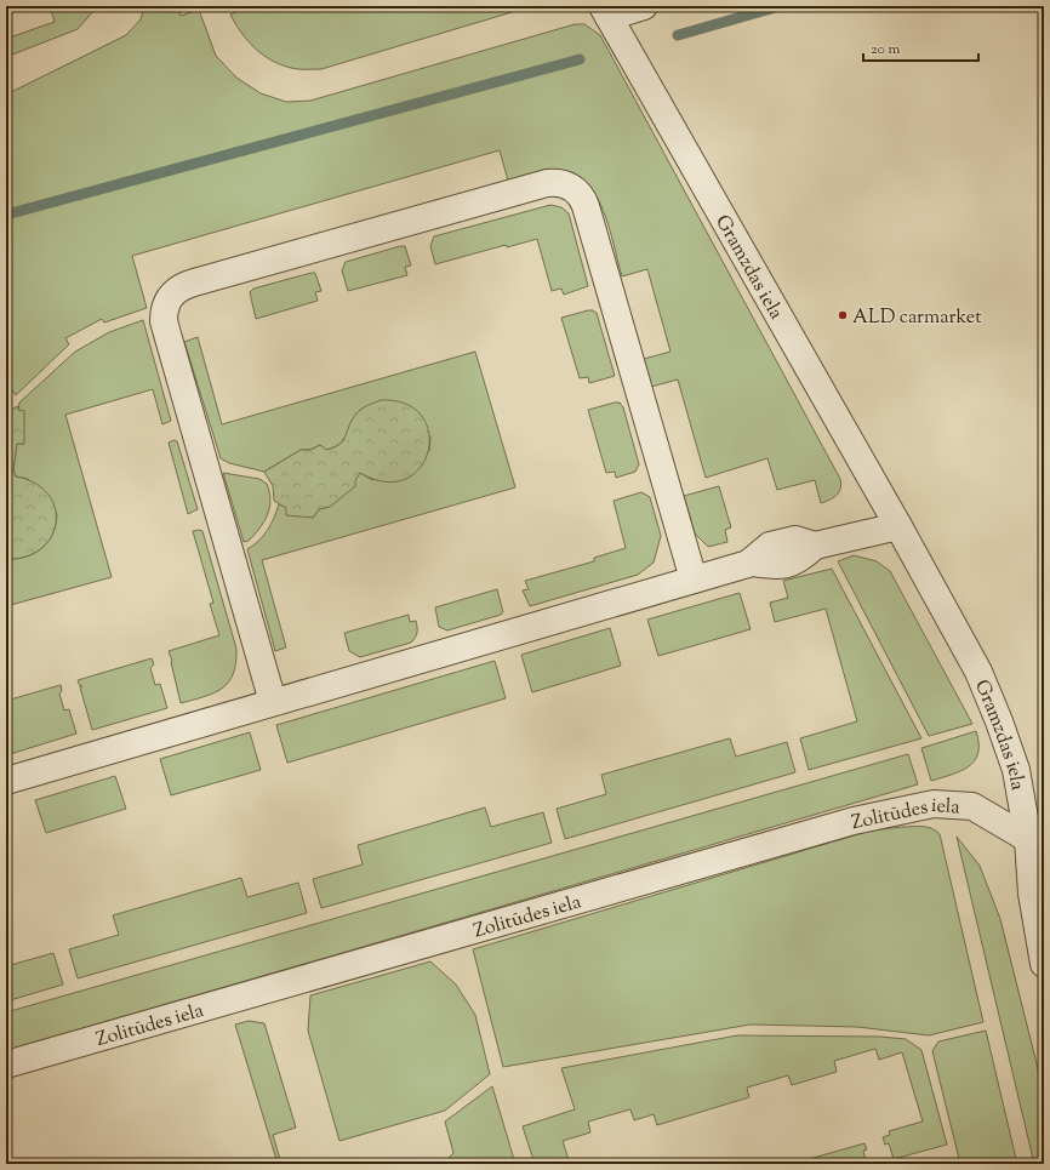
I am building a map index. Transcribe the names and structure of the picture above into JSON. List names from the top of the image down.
{
  "streets": {
    "street": ["Gramzdas iela", "Zolitūdes iela"]
  },
  "crossings": [
    ["Gramzdas iela", "Zolitūdes iela"]
  ],
  "places": ["ALD carmarket"],
  "scale_bar": "20 m"
}
